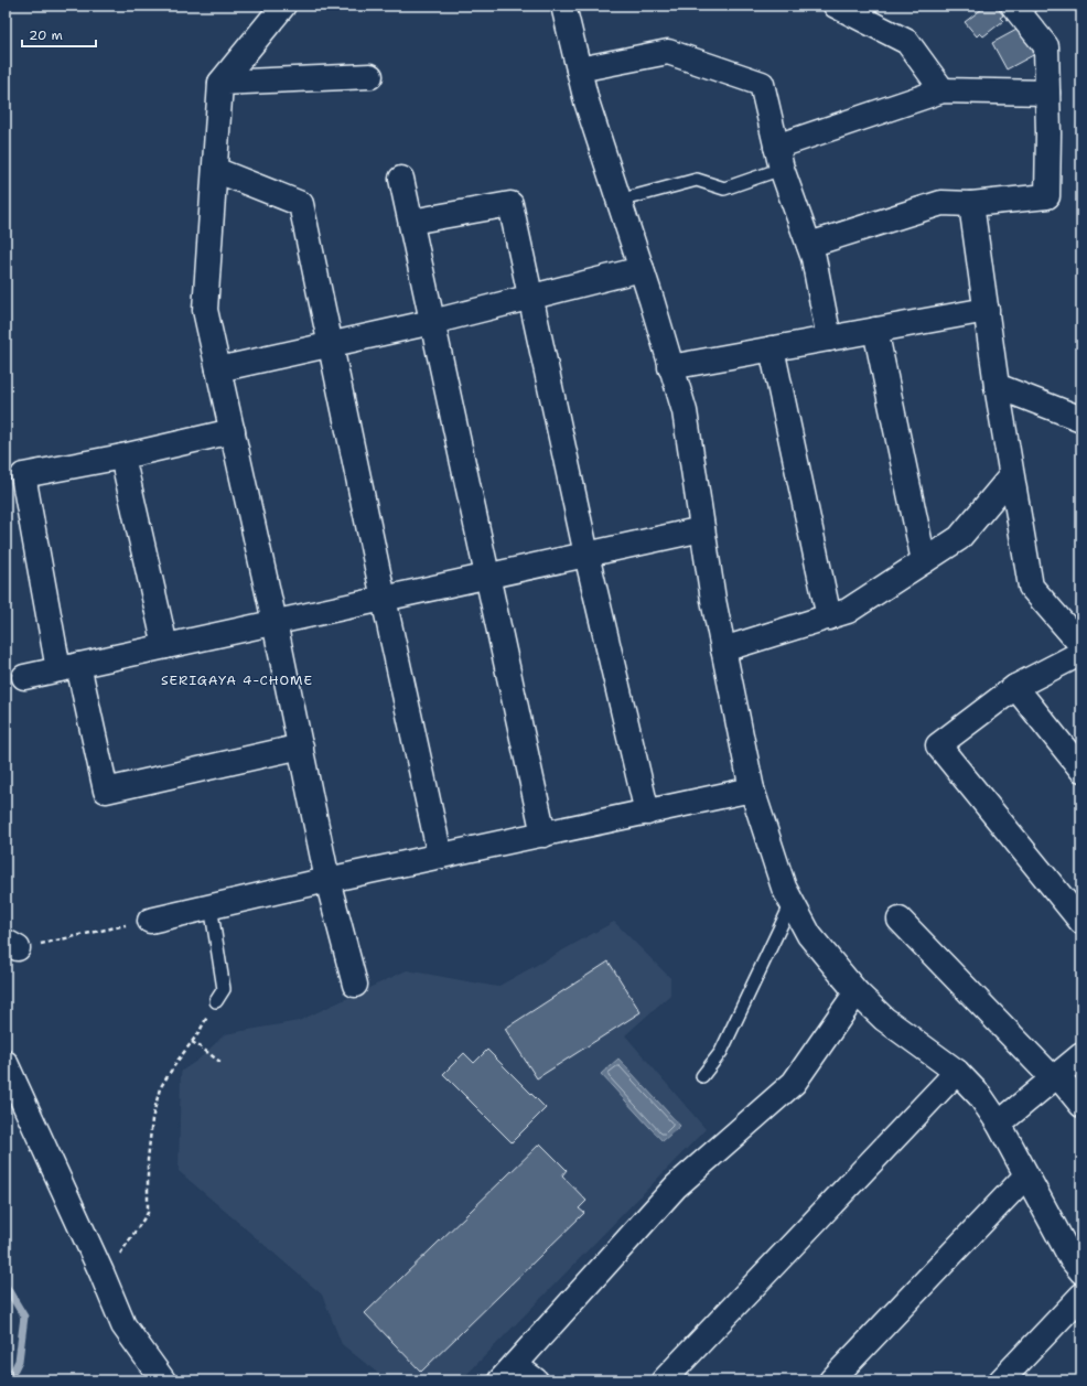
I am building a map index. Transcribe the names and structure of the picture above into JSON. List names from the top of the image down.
{
  "districts": ["SERIGAYA 4-CHOME"],
  "scale_bar": "20 m"
}
